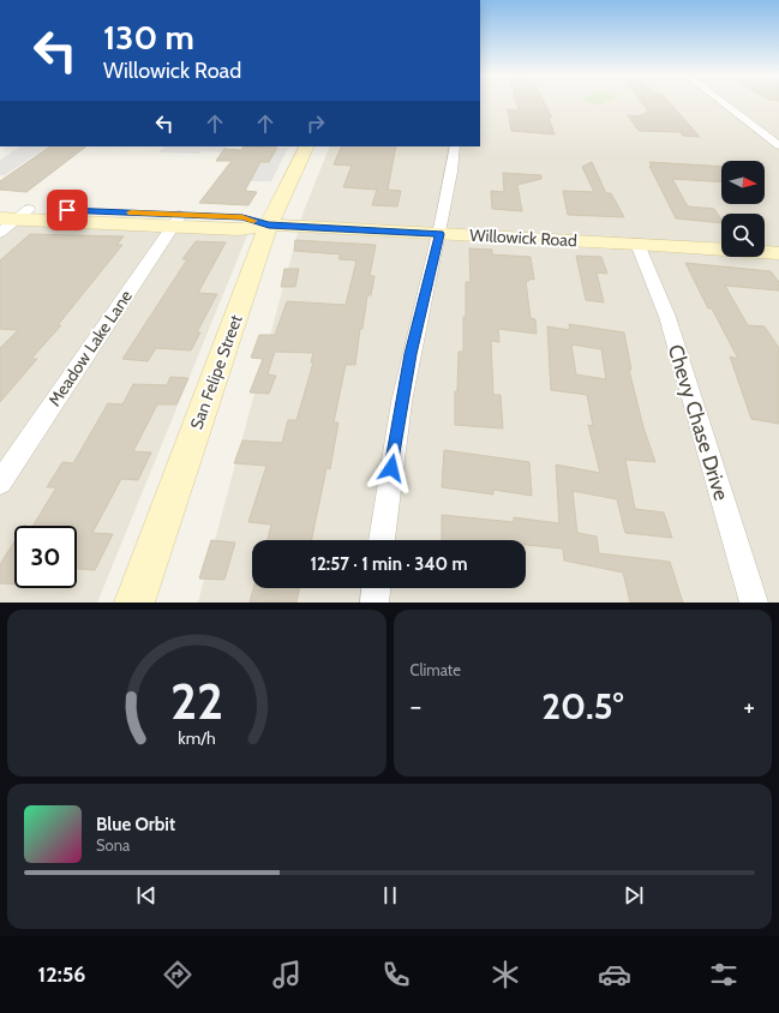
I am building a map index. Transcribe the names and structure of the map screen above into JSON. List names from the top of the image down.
{
  "streets": {
    "main road": ["Willowick Road", "San Felipe Street"],
    "street": ["Meadow Lake Lane", "Chevy Chase Drive"]
  },
  "crossings": [
    ["Willowick Road", "Meadow Lake Lane"],
    ["Willowick Road", "San Felipe Street"],
    ["Willowick Road", "Chevy Chase Drive"]
  ],
  "north": "right",
  "page": {
    "turn": ["130 m", "Willowick Road"],
    "limit": "30",
    "trip": "12:57 · 1 min · 340 m",
    "tile": "Climate",
    "heat": ["−", "20.5°", "+"],
    "song": ["Blue Orbit", "Sona"],
    "tabs": "12:56",
    "gauge": ["22", "km/h"]
  }
}
